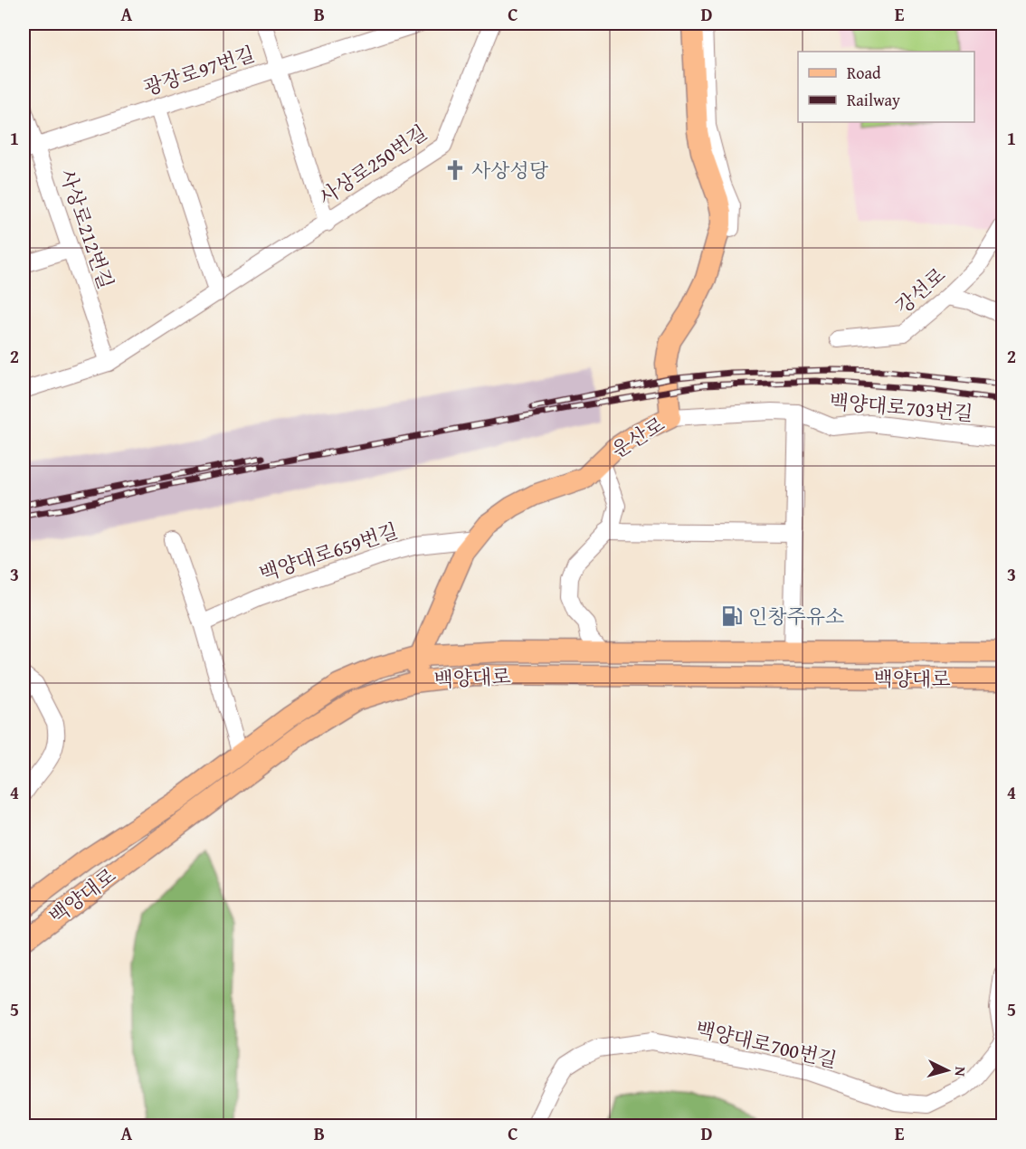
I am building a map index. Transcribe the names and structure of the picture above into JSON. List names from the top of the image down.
{
  "streets": {
    "main road": ["운산로", "백양대로"],
    "street": [
      "광장로97번길",
      "사상로250번길",
      "사상로212번길",
      "강선로",
      "백양대로703번길",
      "백양대로659번길",
      "백양대로700번길"
    ]
  },
  "crossings": [
    ["광장로97번길", "사상로212번길"],
    ["사상로250번길", "사상로212번길"],
    ["백양대로703번길", "운산로"],
    ["운산로", "백양대로659번길"],
    ["운산로", "백양대로"]
  ],
  "places": {
    "church": ["사상성당"],
    "fuel station": ["인창주유소"]
  },
  "legend": ["Road", "Railway"],
  "north": "right",
  "grid": {
    "columns": [
      "A",
      "B",
      "C",
      "D",
      "E"
    ],
    "rows": [
      "1",
      "2",
      "3",
      "4",
      "5"
    ]
  }
}
